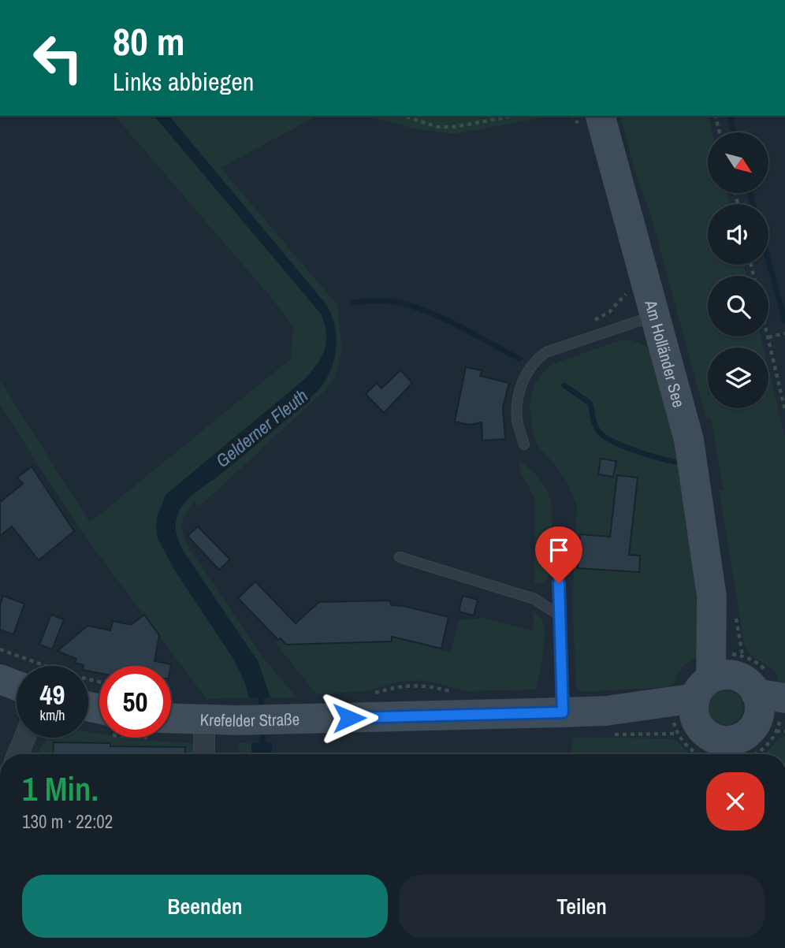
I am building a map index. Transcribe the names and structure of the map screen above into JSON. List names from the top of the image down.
{
  "streets": {
    "main road": ["Am Holländer See", "Krefelder Straße"]
  },
  "crossings": [
    ["Am Holländer See", "Krefelder Straße"]
  ],
  "water": ["Gelderner Fleuth"],
  "north": "bottom right",
  "page": {
    "turn": ["80 m", "Links abbiegen"],
    "speed": "49 km/h",
    "limit": "50",
    "heading": ["1 Min.", "130 m · 22:02"],
    "buttons": ["Beenden", "Teilen"]
  }
}
